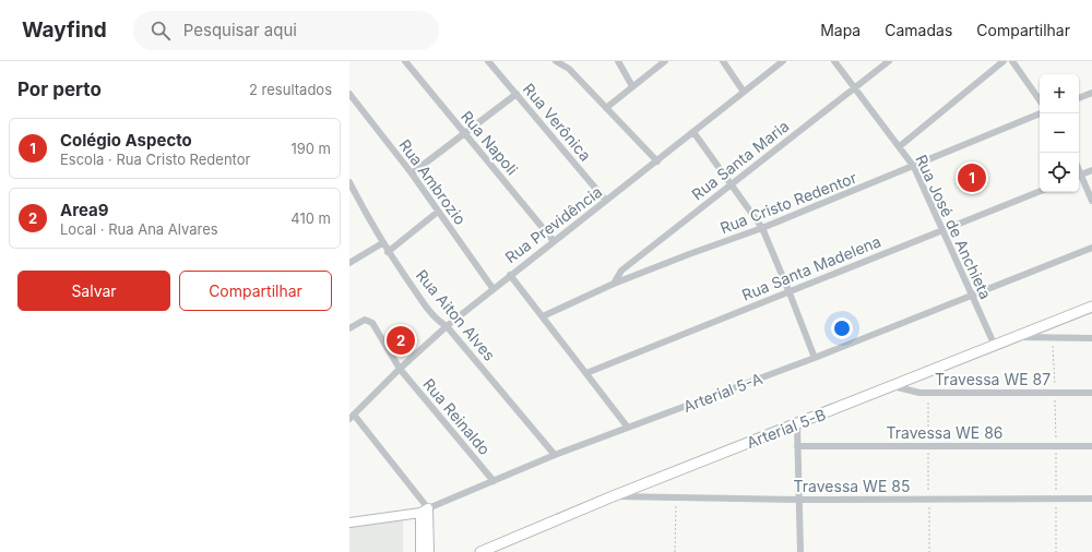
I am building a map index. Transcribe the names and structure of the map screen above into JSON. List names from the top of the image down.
{
  "streets": {
    "main road": ["Arterial 5-A", "Arterial 5-B"],
    "street": [
      "Rua Verônica",
      "Rua Napoli",
      "Rua Santa Maria",
      "Rua Ambrozio",
      "Rua Cristo Redentor",
      "Rua Previdência",
      "Rua José de Anchieta",
      "Rua Santa Madelena",
      "Rua Aiton Alves",
      "Travessa WE 87",
      "Rua Reinaldo",
      "Travessa WE 86",
      "Travessa WE 85"
    ]
  },
  "crossings": [
    ["Rua Verônica", "Rua Previdência"],
    ["Rua Napoli", "Rua Previdência"],
    ["Rua Santa Maria", "Rua Cristo Redentor"],
    ["Rua Santa Maria", "Rua José de Anchieta"],
    ["Rua Ambrozio", "Rua Previdência"],
    ["Rua Cristo Redentor", "Rua José de Anchieta"],
    ["Rua Previdência", "Rua Aiton Alves"],
    ["Rua Previdência", "Rua Reinaldo"],
    ["Rua José de Anchieta", "Rua Santa Madelena"],
    ["Rua José de Anchieta", "Arterial 5-A"],
    ["Rua José de Anchieta", "Arterial 5-B"],
    ["Rua Aiton Alves", "Arterial 5-A"],
    ["Travessa WE 87", "Arterial 5-B"],
    ["Arterial 5-A", "Rua Reinaldo"],
    ["Arterial 5-B", "Travessa WE 85"]
  ],
  "page": {
    "header": "Wayfind",
    "search": "Pesquisar aqui",
    "nav": ["Mapa", "Camadas", "Compartilhar"],
    "heading": ["Por perto", "2 resultados"],
    "map_buttons": ["+", "−"],
    "list": [
      {
        "mark": "1",
        "name": "Colégio Aspecto",
        "note": "Escola · Rua Cristo Redentor",
        "value": "190 m"
      },
      {
        "mark": "2",
        "name": "Area9",
        "note": "Local · Rua Ana Alvares",
        "value": "410 m"
      }
    ],
    "pins": ["1", "2"],
    "buttons": ["Salvar", "Compartilhar"]
  }
}
